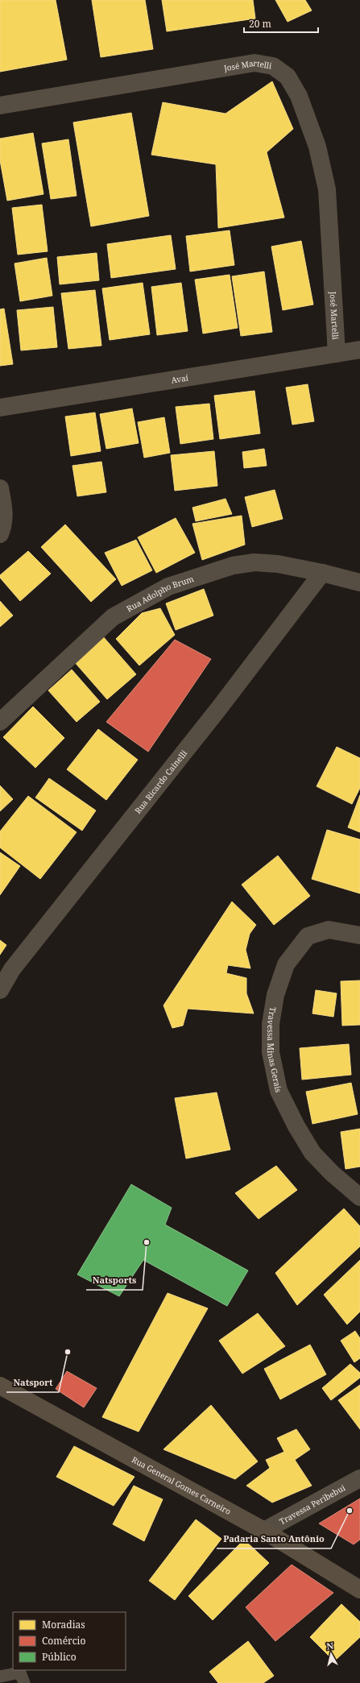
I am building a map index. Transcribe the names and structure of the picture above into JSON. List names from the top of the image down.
{
  "streets": {
    "main road": ["Rua General Gomes Carneiro"],
    "street": [
      "José Martelli",
      "Avaí",
      "Rua Adolpho Brum",
      "Rua Ricardo Cainelli",
      "Travessa Minas Gerais",
      "Travessa Peribebui"
    ]
  },
  "crossings": [
    ["José Martelli", "Avaí"],
    ["Rua Adolpho Brum", "Rua Ricardo Cainelli"],
    ["Rua General Gomes Carneiro", "Travessa Peribebui"]
  ],
  "places": ["Natsports", "Natsport", "Padaria Santo Antônio"],
  "legend": ["Moradias", "Comércio", "Público"],
  "scale_bar": "20 m",
  "north": "top"
}
